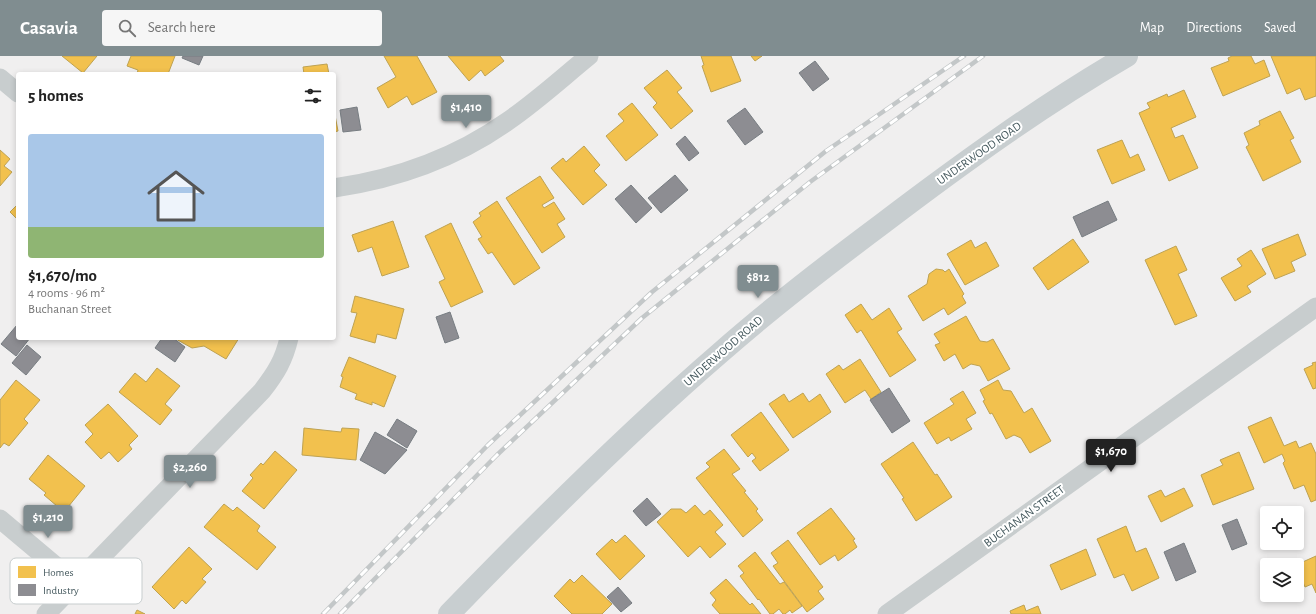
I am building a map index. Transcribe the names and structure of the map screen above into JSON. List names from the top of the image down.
{
  "streets": {
    "main road": ["UNDERWOOD ROAD"],
    "street": ["BUCHANAN STREET"]
  },
  "legend": ["Homes", "Industry"],
  "page": {
    "header": "Casavia",
    "search": "Search here",
    "nav": ["Map", "Directions", "Saved"],
    "heading": "5 homes",
    "price": [
      "$1,410",
      "$812",
      "$1,670",
      "$2,260",
      "$1,210"
    ],
    "list": [
      {
        "name": "$1,670/mo",
        "note": "4 rooms · 96 m² · Buchanan Street"
      }
    ]
  }
}
